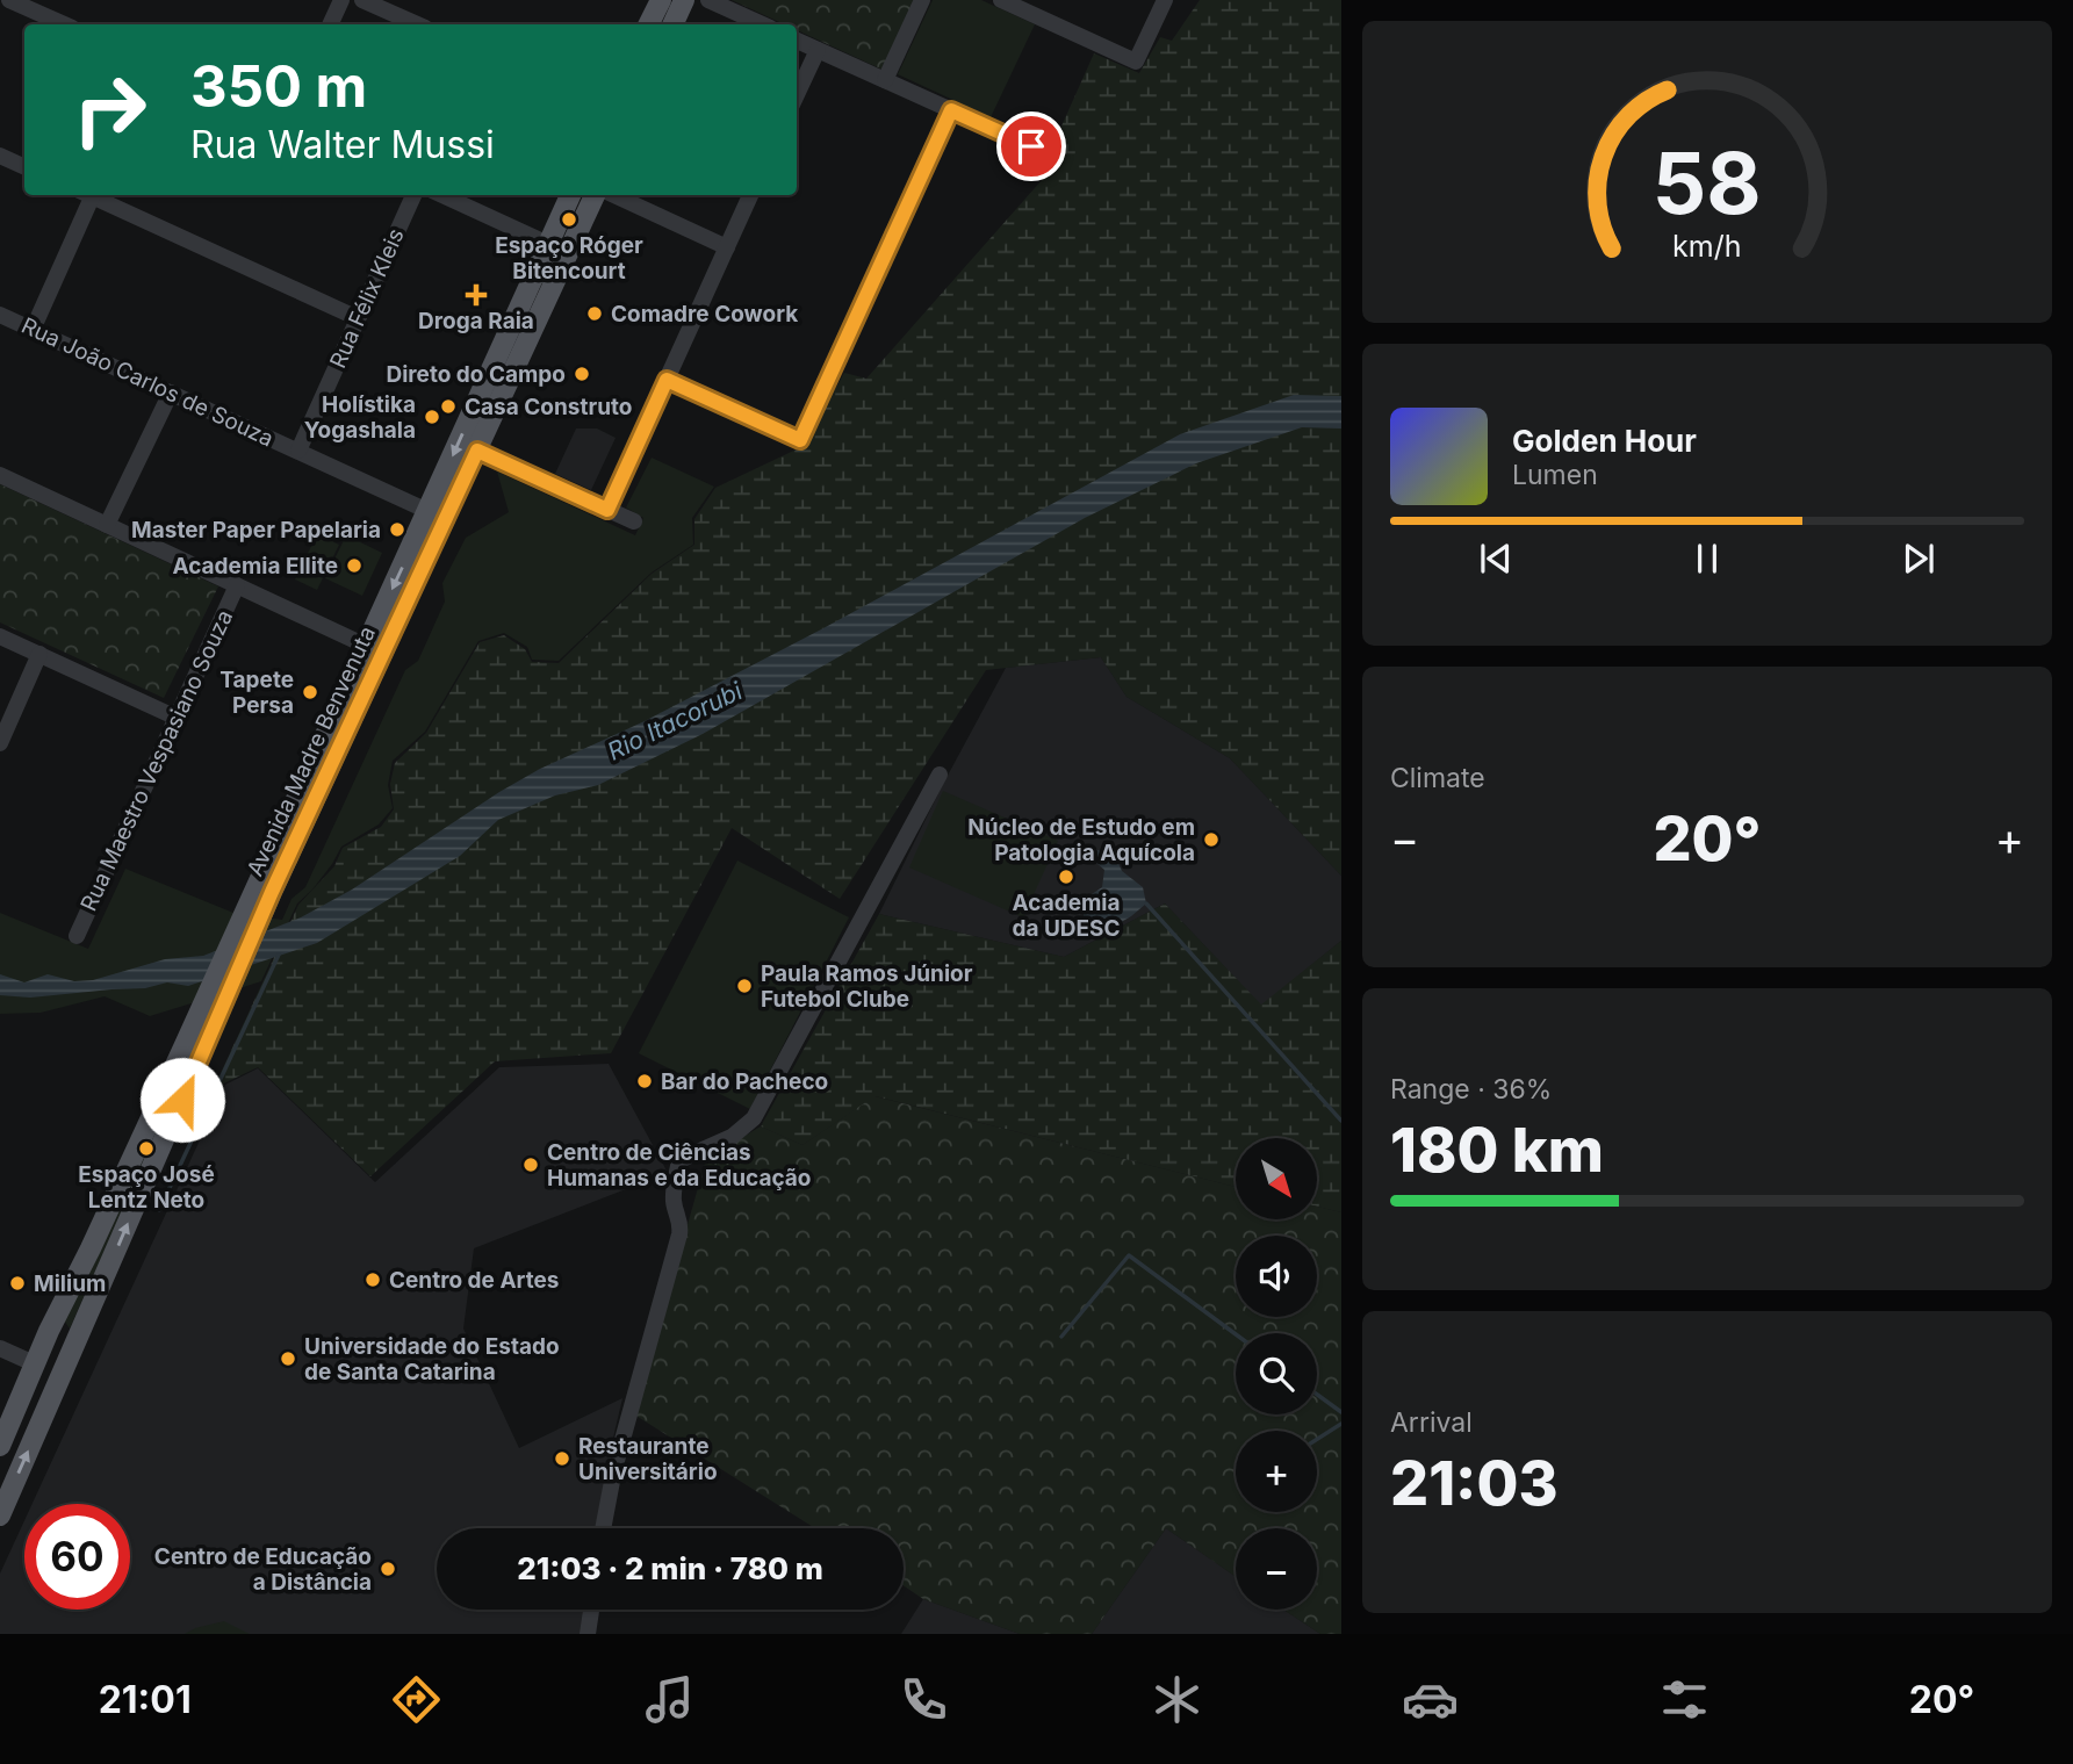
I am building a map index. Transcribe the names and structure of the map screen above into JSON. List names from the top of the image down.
{
  "streets": {
    "main road": ["Avenida Madre Benvenuta"],
    "street": ["Rua Félix Kleis", "Rua João Carlos de Souza", "Rua Maestro Vespasiano Souza"]
  },
  "crossings": [
    ["Rua Félix Kleis", "Rua João Carlos de Souza"],
    ["Rua João Carlos de Souza", "Avenida Madre Benvenuta"]
  ],
  "water": ["Rio Itacorubi"],
  "places": {
    "other": [
      "Espaço Róger Bitencourt",
      "Comadre Cowork",
      "Direto do Campo",
      "Casa Construto",
      "Holístika Yogashala",
      "Master Paper Papelaria",
      "Academia Ellite",
      "Tapete Persa",
      "Núcleo de Estudo em Patologia Aquícola",
      "Academia da UDESC",
      "Paula Ramos Júnior Futebol Clube",
      "Bar do Pacheco",
      "Espaço José Lentz Neto",
      "Centro de Ciências Humanas e da Educação",
      "Centro de Artes",
      "Milium",
      "Universidade do Estado de Santa Catarina",
      "Restaurante Universitário",
      "Centro de Educação a Distância"
    ],
    "health": ["Droga Raia"]
  },
  "north": "bottom right",
  "page": {
    "turn": ["350 m", "Rua Walter Mussi"],
    "song": ["Golden Hour", "Lumen"],
    "tile": [
      "Climate",
      ["Range · 36%", "180 km"],
      ["Arrival", "21:03"]
    ],
    "heat": ["−", "20°", "+"],
    "map_buttons": ["+", "−"],
    "limit": "60",
    "trip": "21:03 · 2 min · 780 m",
    "tabs": ["21:01", "20°"],
    "gauge": ["58", "km/h"]
  }
}
